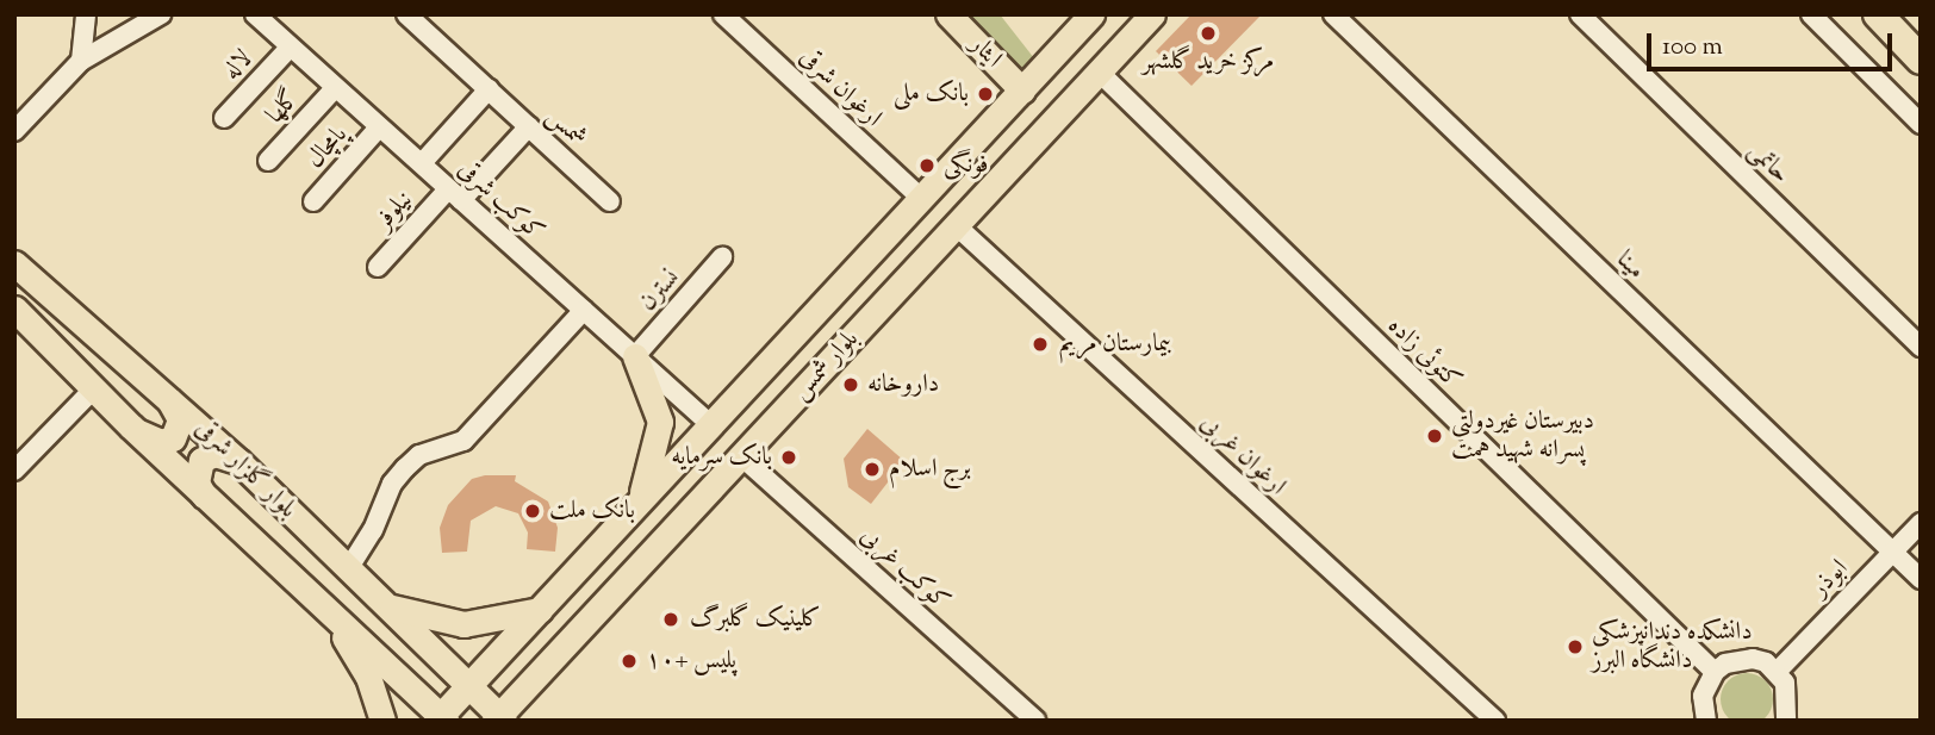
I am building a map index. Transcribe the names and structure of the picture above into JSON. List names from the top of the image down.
{
  "streets": {
    "main road": ["ایثار", "بلوار شمس", "بلوار گلزار شرقی"],
    "street": [
      "لاله",
      "ارغوان شرقی",
      "گلها",
      "شمس",
      "پامچال",
      "حاتمی",
      "کوکب شرقی",
      "نیلوفر",
      "مینا",
      "نسترن",
      "کتوئی زاده",
      "ارغوان غربی",
      "کوکب غربی",
      "ابوذر"
    ]
  },
  "crossings": [
    ["ایثار", "بلوار شمس"],
    ["لاله", "کوکب شرقی"],
    ["ارغوان شرقی", "بلوار شمس"],
    ["گلها", "کوکب شرقی"],
    ["شمس", "نیلوفر"],
    ["پامچال", "کوکب شرقی"],
    ["کوکب شرقی", "نیلوفر"],
    ["کوکب شرقی", "نسترن"],
    ["کوکب شرقی", "بلوار شمس"],
    ["مینا", "ابوذر"],
    ["کتوئی زاده", "بلوار شمس"],
    ["بلوار شمس", "ارغوان غربی"],
    ["بلوار شمس", "بلوار گلزار شرقی"],
    ["بلوار شمس", "کوکب غربی"]
  ],
  "places": [
    "مرکز خرید گلشهر",
    "بانک ملی",
    "فونگی",
    "بیمارستان مریم",
    "داروخانه",
    "دبیرستان غیردولتی پسرانه شهید همت",
    "بانک سرمایه",
    "برج اسلام",
    "بانک ملت",
    "کلینیک گلبرگ",
    "دانشکده دندانپزشکی دانشگاه البرز",
    "پلیس +۱۰"
  ],
  "scale_bar": "100 m"
}
